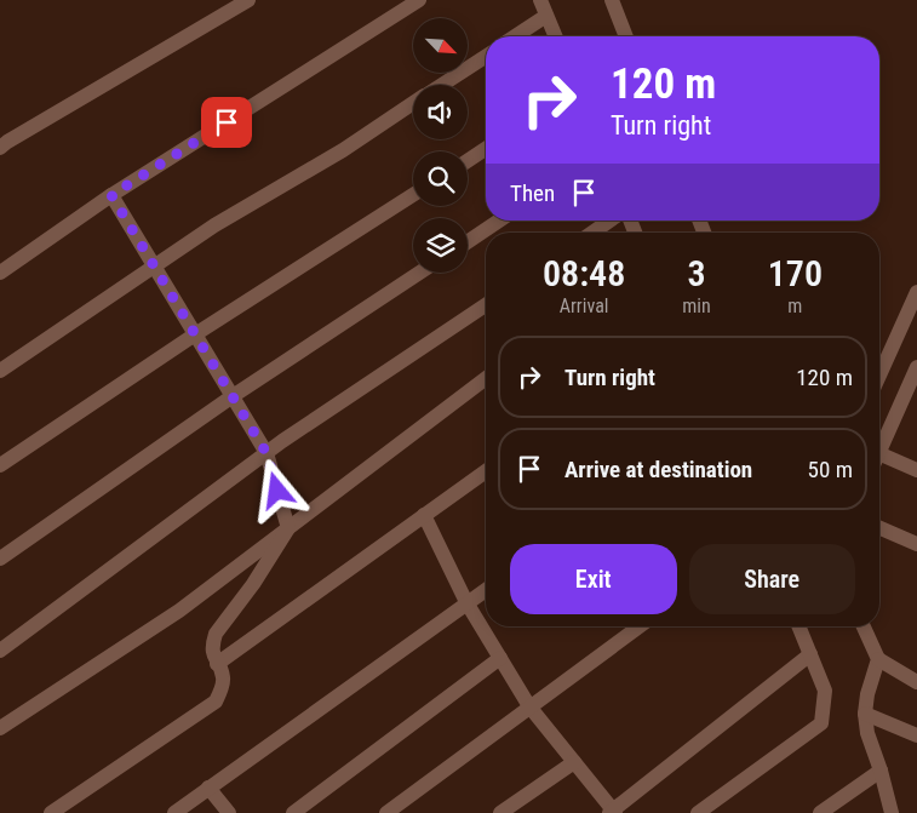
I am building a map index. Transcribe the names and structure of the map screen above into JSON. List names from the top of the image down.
{
  "north": "bottom right",
  "page": {
    "turn": ["120 m", "Turn right"],
    "then": "Then",
    "eta": [
      "08:48",
      "Arrival",
      "3",
      "min",
      "170",
      "m"
    ],
    "list": [
      {
        "name": "Turn right",
        "value": "120 m"
      },
      {
        "name": "Arrive at destination",
        "value": "50 m"
      }
    ],
    "buttons": ["Exit", "Share"]
  }
}
